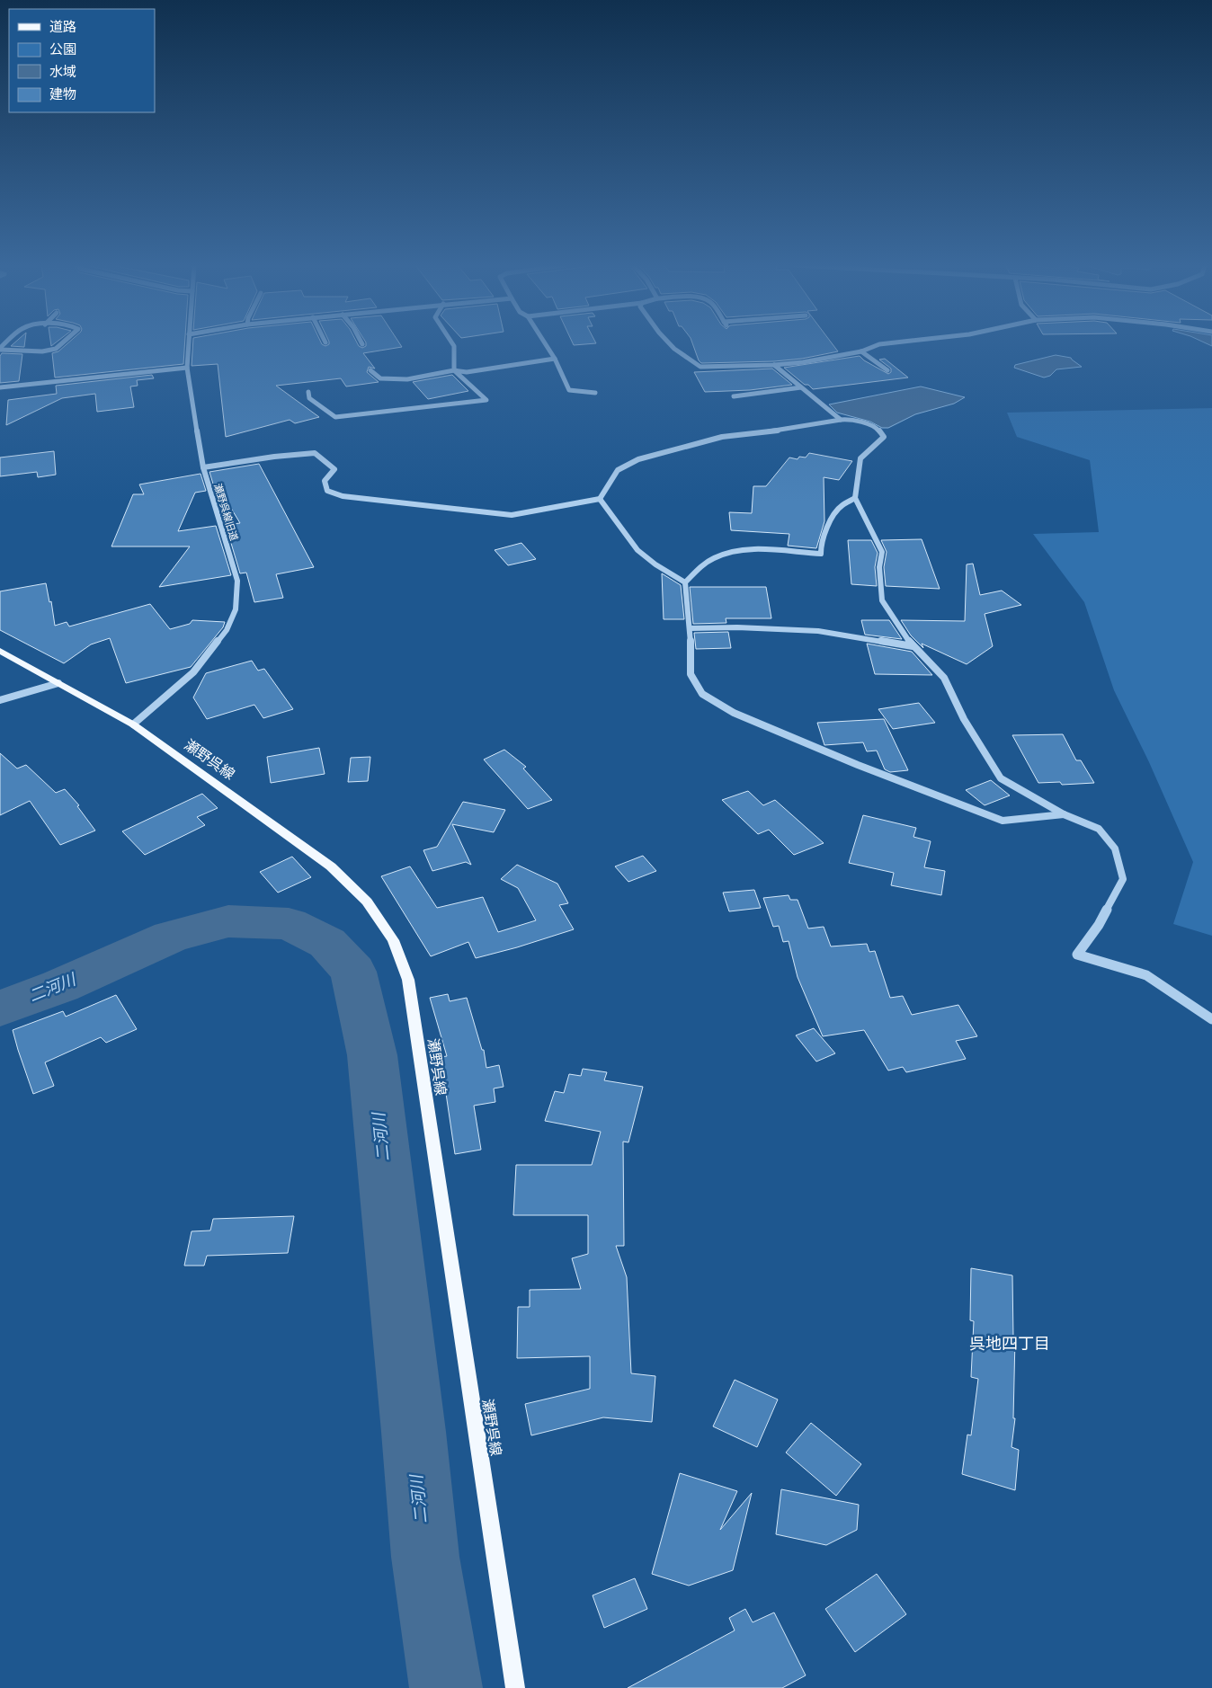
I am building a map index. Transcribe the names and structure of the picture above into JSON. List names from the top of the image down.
{
  "streets": {
    "main road": ["瀬野呉線"],
    "street": ["瀬野呉線旧道"]
  },
  "crossings": [
    ["瀬野呉線旧道", "瀬野呉線"]
  ],
  "districts": ["呉地四丁目"],
  "water": ["二河川"],
  "legend": [
    "道路",
    "公園",
    "水域",
    "建物"
  ]
}
